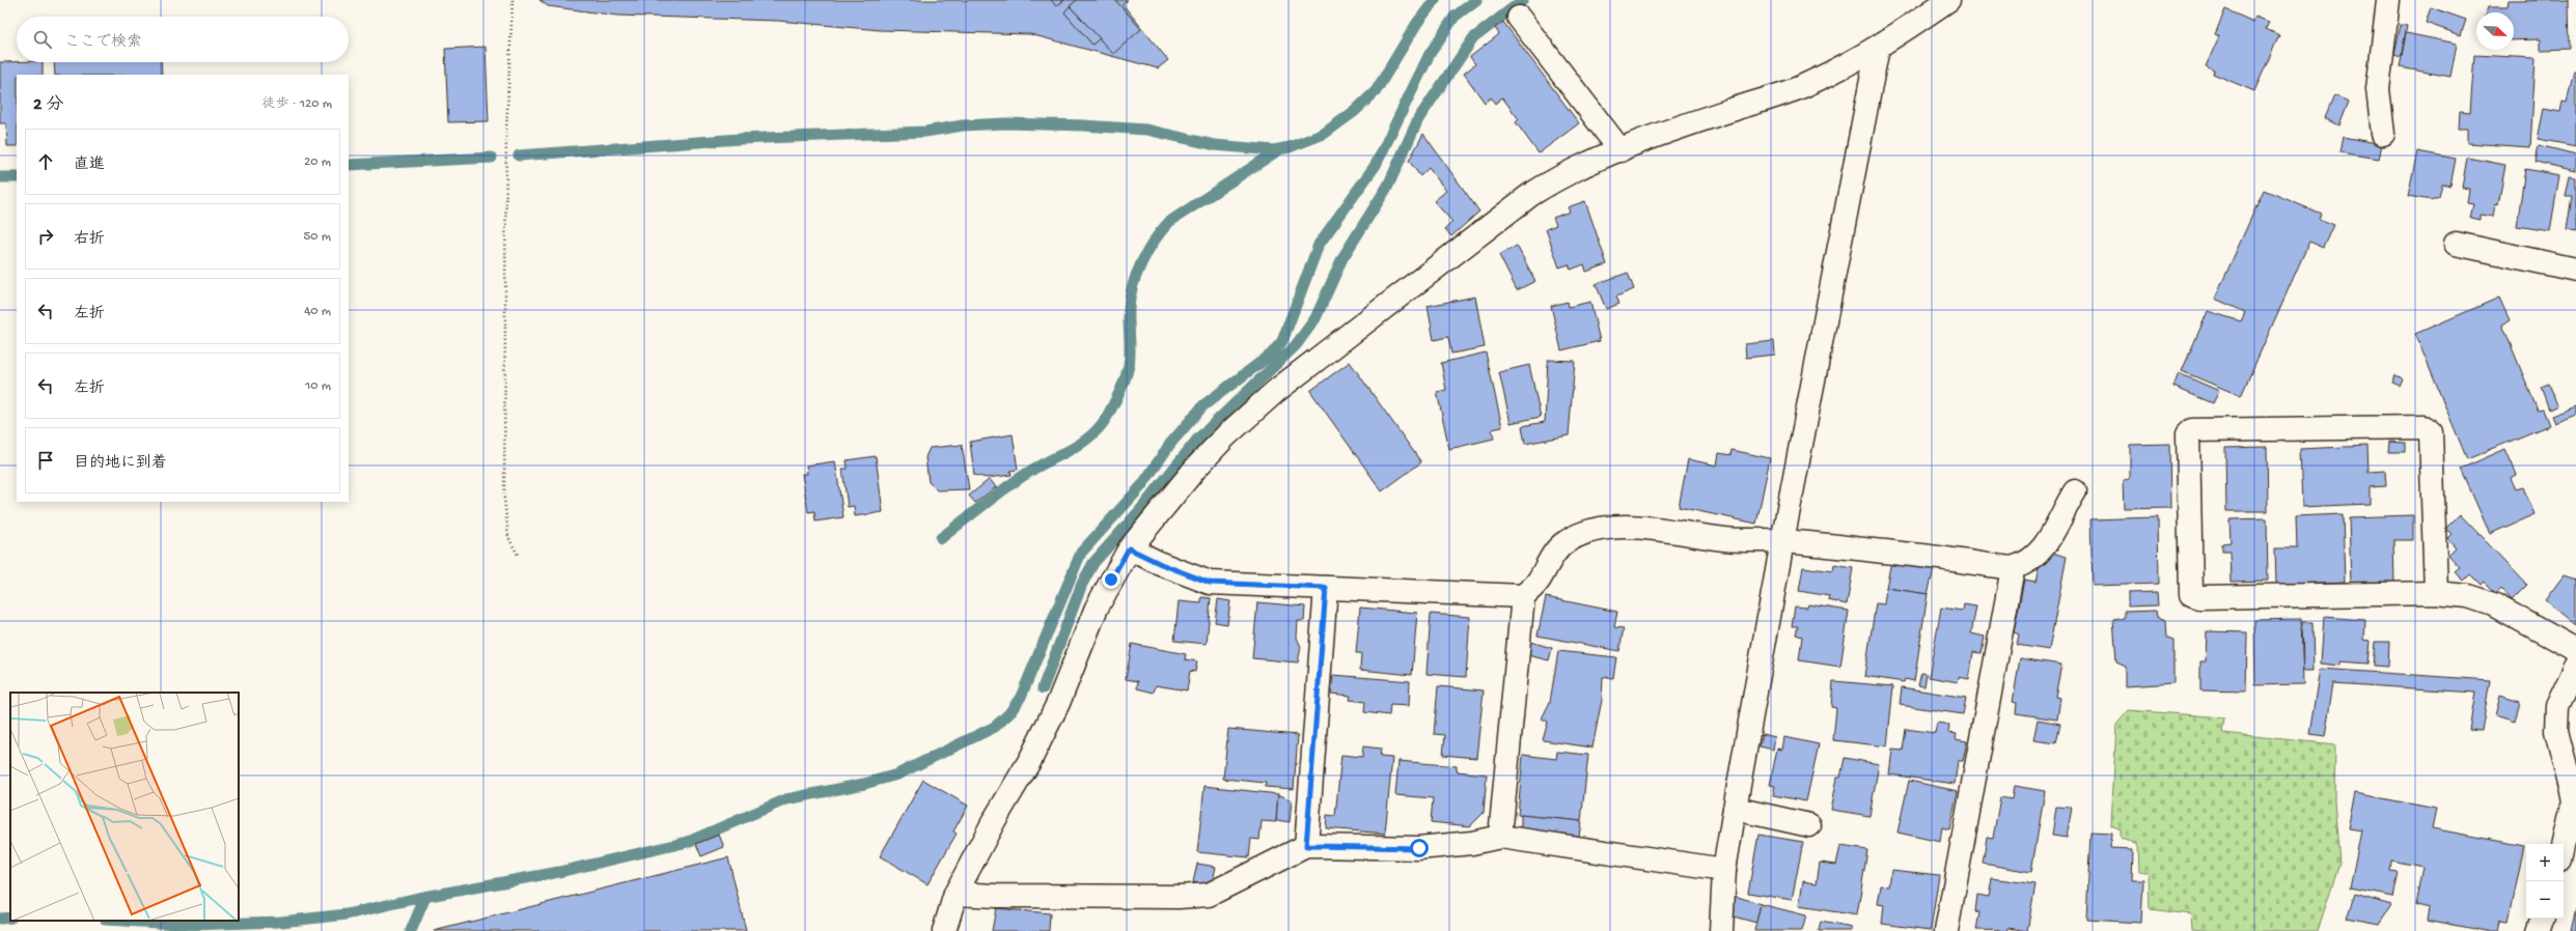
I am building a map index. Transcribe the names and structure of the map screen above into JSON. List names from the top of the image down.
{
  "north": "bottom right",
  "page": {
    "search": "ここで検索",
    "heading": ["2 分", "徒歩 · 120 m"],
    "list": [
      ["直進", "20 m"],
      ["右折", "50 m"],
      ["左折", "40 m"],
      ["左折", "10 m"],
      "目的地に到着"
    ],
    "map_buttons": ["+", "−"]
  }
}
